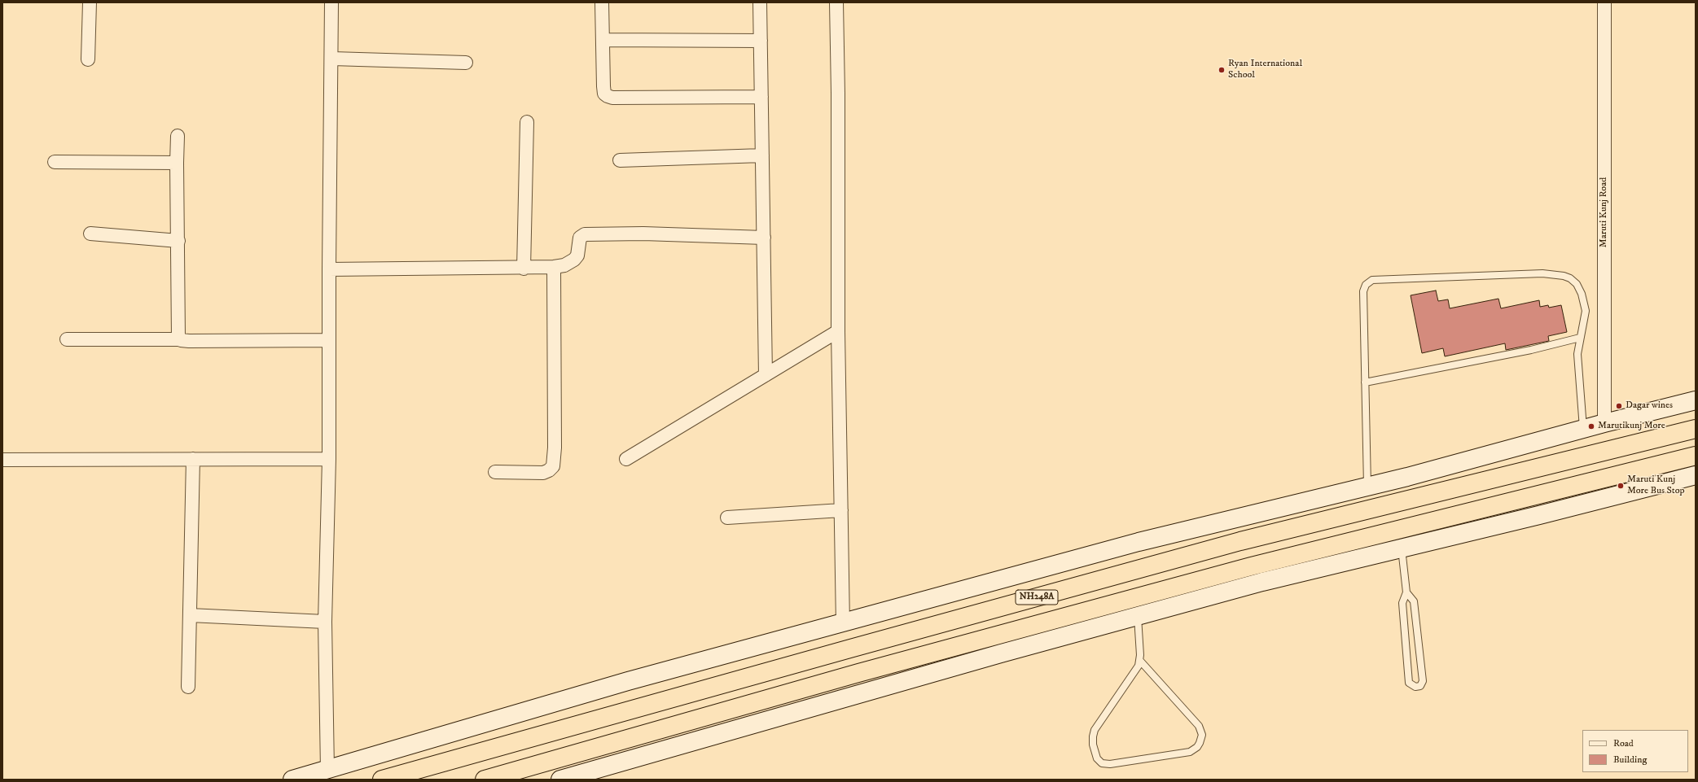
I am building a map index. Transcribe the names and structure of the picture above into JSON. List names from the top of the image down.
{
  "streets": {
    "highway": ["NH248A"],
    "street": ["Maruti Kunj Road"]
  },
  "places": [
    "Ryan International School",
    "Dagar wines",
    "Marutikunj More",
    "Maruti Kunj More Bus Stop"
  ],
  "legend": ["Road", "Building"]
}
